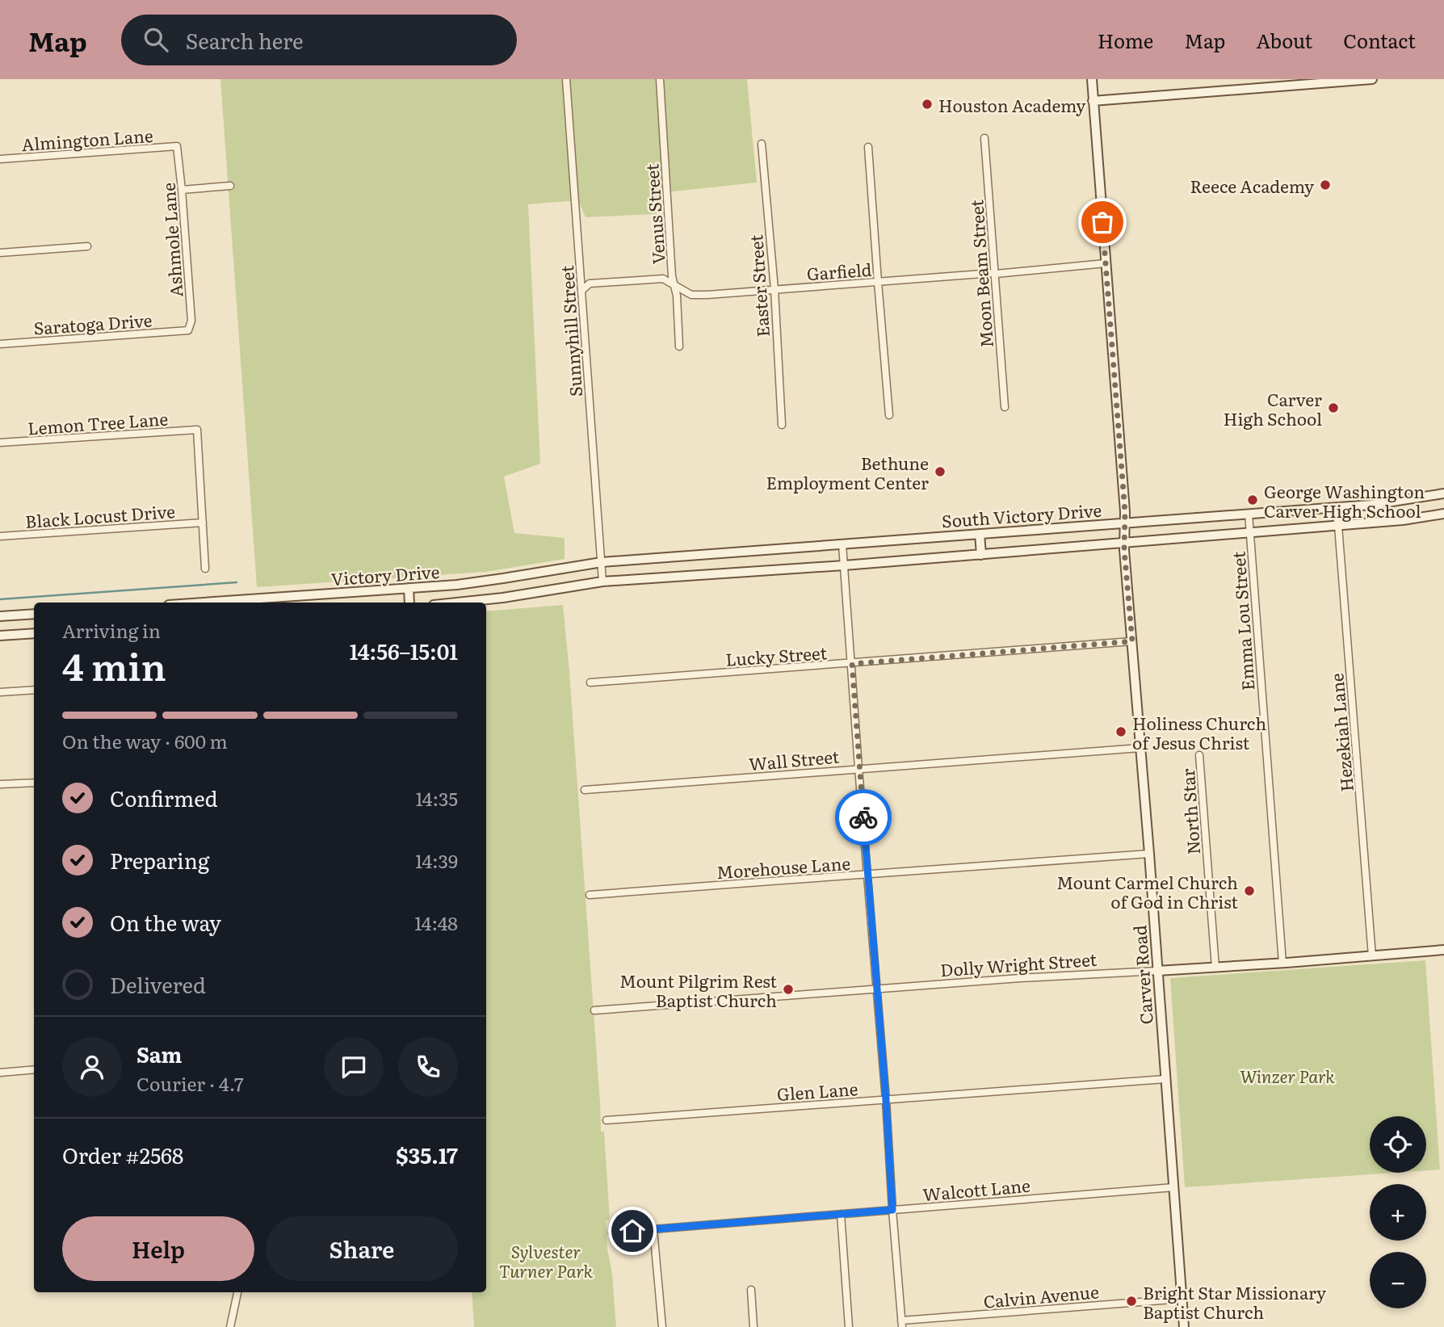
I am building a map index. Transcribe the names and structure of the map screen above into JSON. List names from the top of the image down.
{
  "streets": {
    "main road": [
      "South Victory Drive",
      "Victory Drive",
      "Dolly Wright Street",
      "Carver Road"
    ],
    "street": [
      "Almington Lane",
      "Venus Street",
      "Ashmole Lane",
      "Garfield",
      "Moon Beam Street",
      "Easter Street",
      "Saratoga Drive",
      "Sunnyhill Street",
      "Lemon Tree Lane",
      "Black Locust Drive",
      "Emma Lou Street",
      "Lucky Street",
      "Hezekiah Lane",
      "Wall Street",
      "North Star",
      "Morehouse Lane",
      "Glen Lane",
      "Walcott Lane",
      "Calvin Avenue"
    ]
  },
  "crossings": [
    ["Almington Lane", "Ashmole Lane"],
    ["Venus Street", "Garfield"],
    ["Ashmole Lane", "Saratoga Drive"],
    ["Garfield", "Moon Beam Street"],
    ["Garfield", "Easter Street"],
    ["Garfield", "Sunnyhill Street"],
    ["Garfield", "Carver Road"],
    ["Sunnyhill Street", "South Victory Drive"],
    ["Sunnyhill Street", "Victory Drive"],
    ["Lemon Tree Lane", "Black Locust Drive"],
    ["South Victory Drive", "Victory Drive"],
    ["South Victory Drive", "Emma Lou Street"],
    ["South Victory Drive", "Hezekiah Lane"],
    ["South Victory Drive", "Carver Road"],
    ["Emma Lou Street", "Dolly Wright Street"],
    ["Lucky Street", "Carver Road"],
    ["Hezekiah Lane", "Dolly Wright Street"],
    ["Wall Street", "Carver Road"],
    ["North Star", "Dolly Wright Street"],
    ["Morehouse Lane", "Carver Road"],
    ["Dolly Wright Street", "Carver Road"],
    ["Carver Road", "Glen Lane"],
    ["Carver Road", "Walcott Lane"],
    ["Carver Road", "Calvin Avenue"]
  ],
  "parks": ["Winzer Park", "Sylvester Turner Park"],
  "places": [
    "Houston Academy",
    "Reece Academy",
    "Carver High School",
    "Bethune Employment Center",
    "George Washington Carver High School",
    "Holiness Church of Jesus Christ",
    "Mount Carmel Church of God in Christ",
    "Mount Pilgrim Rest Baptist Church",
    "Bright Star Missionary Baptist Church"
  ],
  "page": {
    "header": "Map",
    "search": "Search here",
    "nav": [
      "Home",
      "Map",
      "About",
      "Contact"
    ],
    "heading": ["4 min", "Arriving in", "14:56–15:01"],
    "panel": [
      "Sam",
      "Courier · 4.7",
      "Order #2568",
      "$35.17"
    ],
    "bar": "On the way · 600 m",
    "list": [
      ["Confirmed", "14:35"],
      ["Preparing", "14:39"],
      ["On the way", "14:48"],
      "Delivered"
    ],
    "map_buttons": ["+", "−"],
    "buttons": ["Help", "Share"]
  }
}
